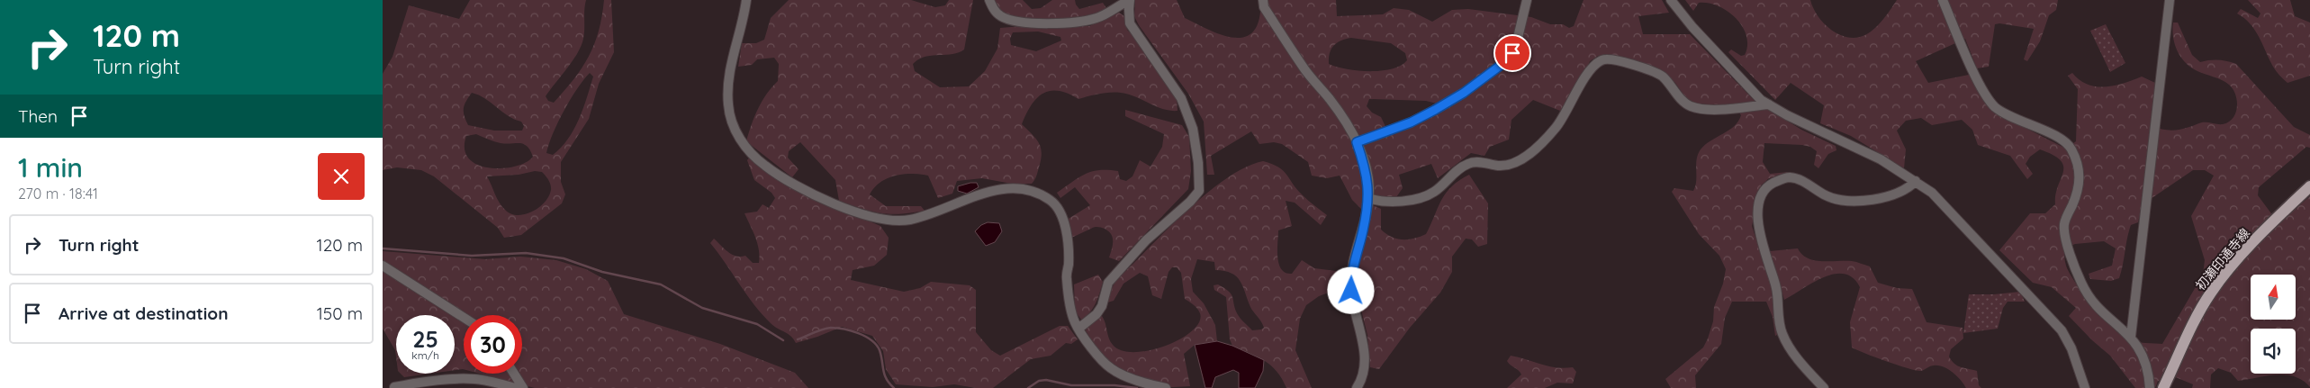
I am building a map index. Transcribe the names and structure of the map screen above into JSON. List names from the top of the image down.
{
  "streets": {
    "main road": ["初瀬印通寺線"]
  },
  "north": "top",
  "page": {
    "turn": ["120 m", "Turn right"],
    "then": "Then",
    "heading": ["1 min", "270 m · 18:41"],
    "list": [
      {
        "name": "Turn right",
        "value": "120 m"
      },
      {
        "name": "Arrive at destination",
        "value": "150 m"
      }
    ],
    "speed": "25 km/h",
    "limit": "30"
  }
}
